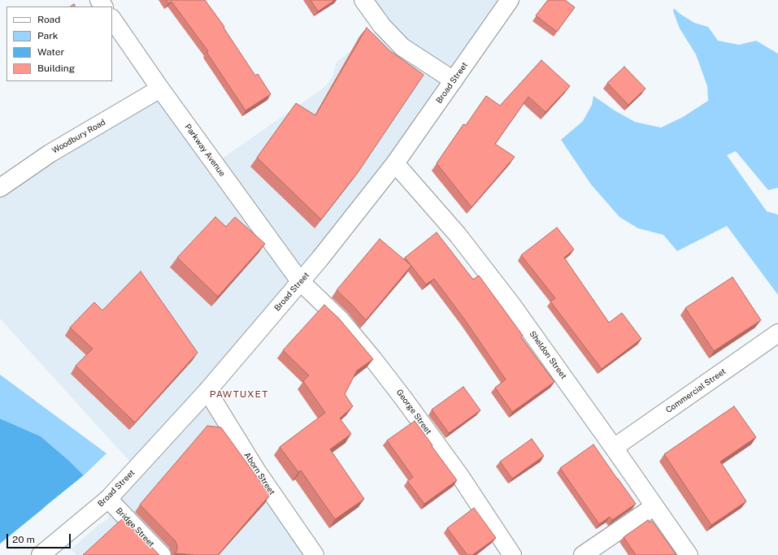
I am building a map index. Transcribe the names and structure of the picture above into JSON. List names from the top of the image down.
{
  "streets": {
    "street": [
      "Broad Street",
      "Woodbury Road",
      "Parkway Avenue",
      "Sheldon Street",
      "Commercial Street",
      "George Street",
      "Aborn Street",
      "Bridge Street"
    ]
  },
  "crossings": [
    ["Broad Street", "Parkway Avenue"],
    ["Broad Street", "Sheldon Street"],
    ["Broad Street", "George Street"],
    ["Broad Street", "Aborn Street"],
    ["Broad Street", "Bridge Street"],
    ["Woodbury Road", "Parkway Avenue"],
    ["Parkway Avenue", "George Street"],
    ["Sheldon Street", "Commercial Street"]
  ],
  "districts": ["PAWTUXET"],
  "legend": [
    "Road",
    "Park",
    "Water",
    "Building"
  ],
  "scale_bar": "20 m"
}
